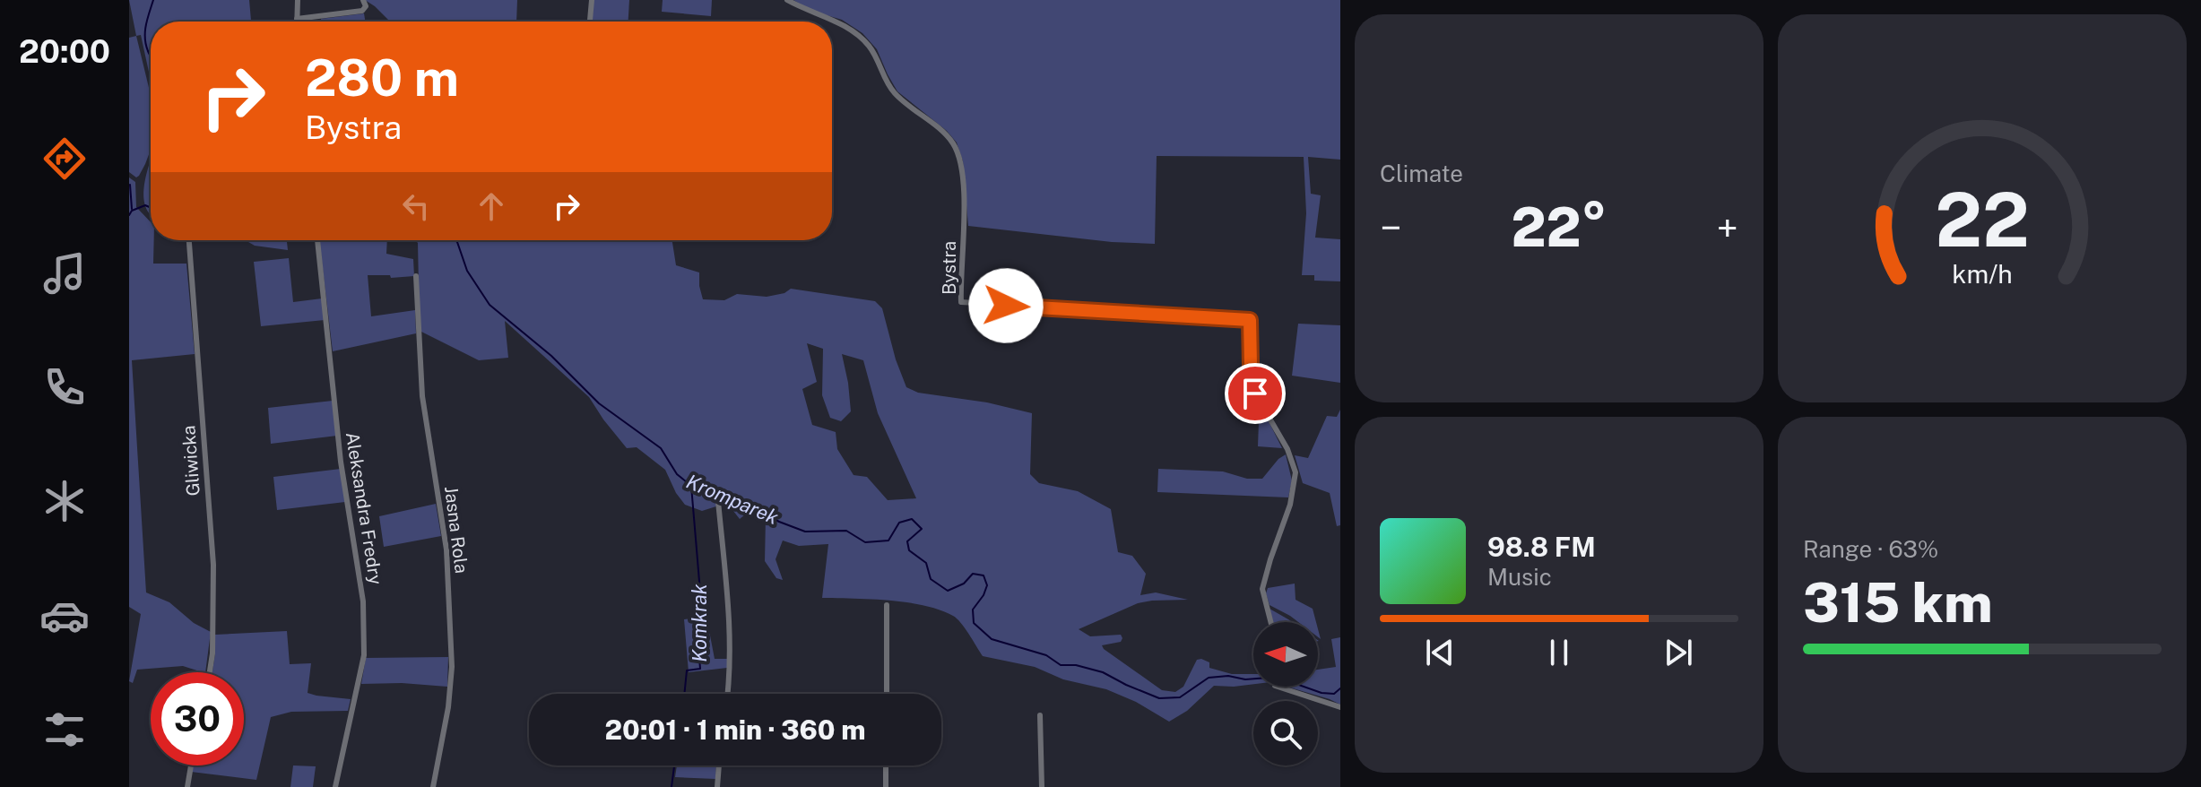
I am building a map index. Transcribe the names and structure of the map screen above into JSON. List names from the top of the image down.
{
  "streets": {
    "street": [
      "Bystra",
      "Gliwicka",
      "Aleksandra Fredry",
      "Jasna Rola"
    ]
  },
  "water": ["Kromparek", "Komkrak"],
  "north": "left",
  "page": {
    "tabs": "20:00",
    "tile": [
      "Climate",
      ["Range · 63%", "315 km"]
    ],
    "turn": ["280 m", "Bystra"],
    "heat": ["−", "22°", "+"],
    "song": ["98.8 FM", "Music"],
    "limit": "30",
    "trip": "20:01 · 1 min · 360 m",
    "gauge": ["22", "km/h"]
  }
}
